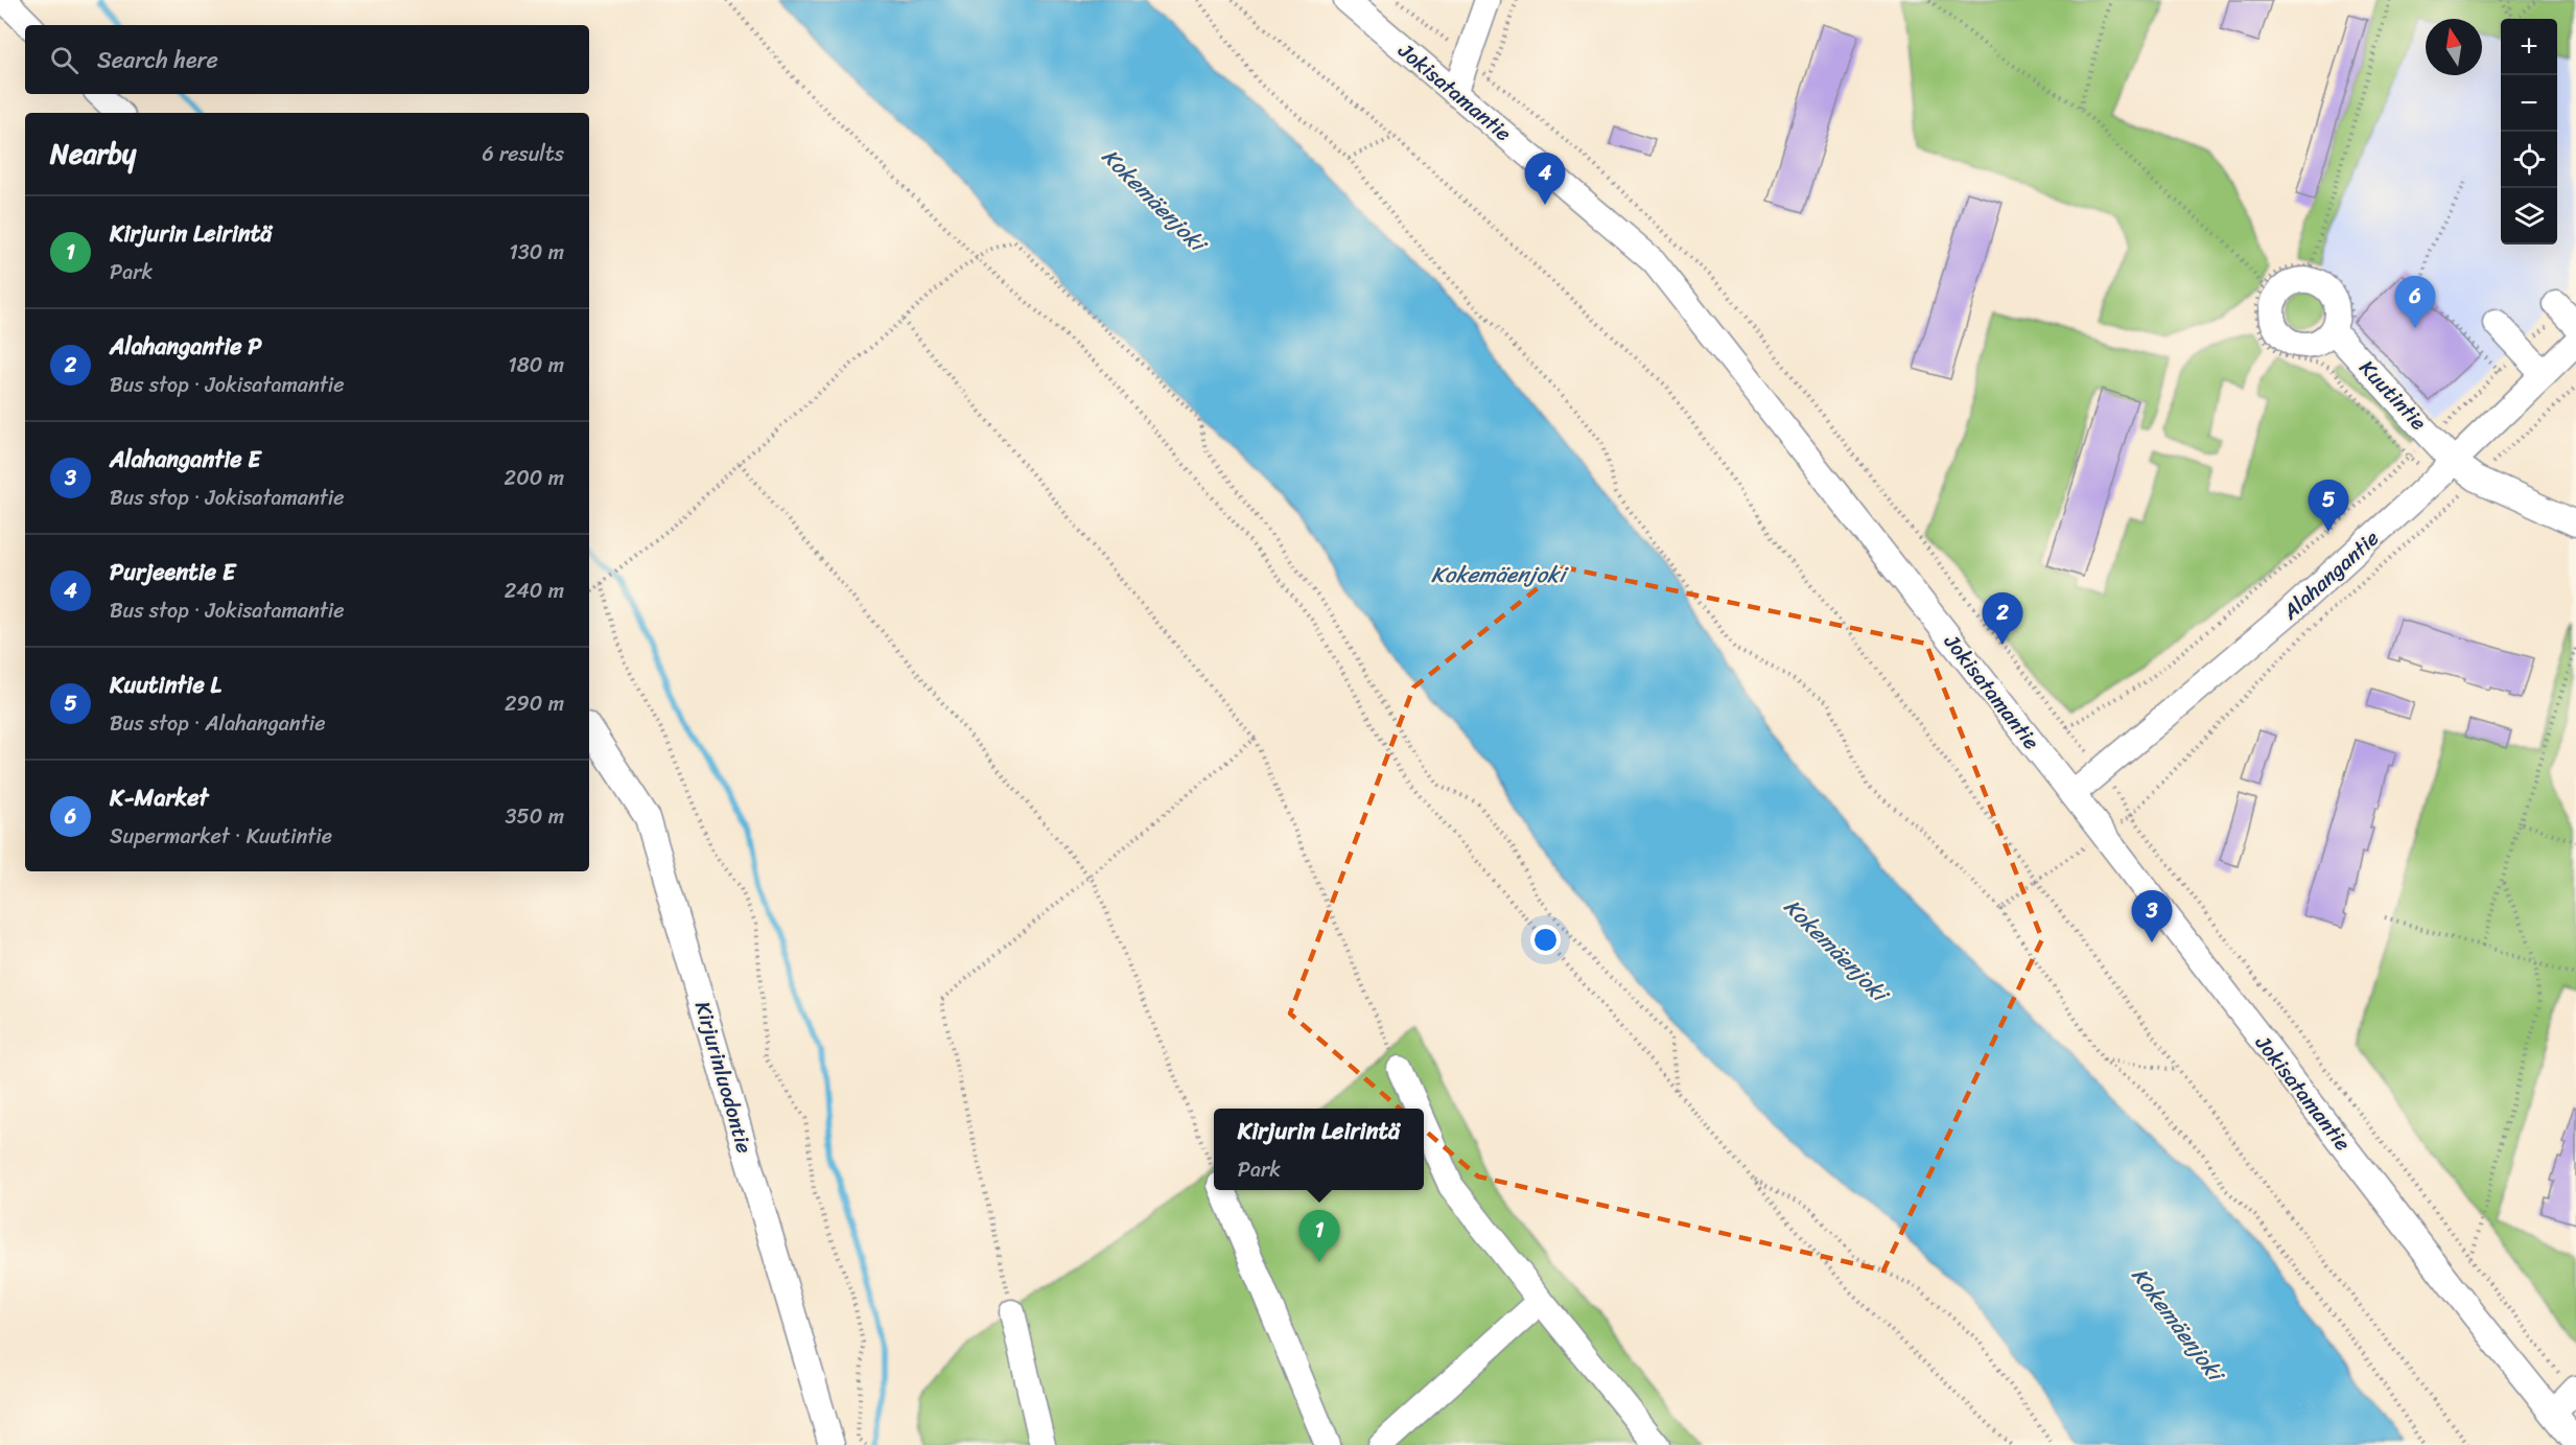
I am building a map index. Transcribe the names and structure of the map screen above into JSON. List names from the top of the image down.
{
  "streets": {
    "street": [
      "Jokisatamantie",
      "Kuutintie",
      "Alahangantie",
      "Kirjurinluodontie"
    ]
  },
  "crossings": [
    ["Jokisatamantie", "Alahangantie"],
    ["Kuutintie", "Alahangantie"]
  ],
  "water": ["Kokemäenjoki"],
  "north": "top",
  "page": {
    "map_buttons": ["+", "−"],
    "search": "Search here",
    "heading": ["Nearby", "6 results"],
    "pins": [
      "4",
      "6",
      "5",
      "2",
      "3",
      "1"
    ],
    "list": [
      {
        "mark": "1",
        "name": "Kirjurin Leirintä",
        "note": "Park",
        "value": "130 m"
      },
      {
        "mark": "2",
        "name": "Alahangantie P",
        "note": "Bus stop · Jokisatamantie",
        "value": "180 m"
      },
      {
        "mark": "3",
        "name": "Alahangantie E",
        "note": "Bus stop · Jokisatamantie",
        "value": "200 m"
      },
      {
        "mark": "4",
        "name": "Purjeentie E",
        "note": "Bus stop · Jokisatamantie",
        "value": "240 m"
      },
      {
        "mark": "5",
        "name": "Kuutintie L",
        "note": "Bus stop · Alahangantie",
        "value": "290 m"
      },
      {
        "mark": "6",
        "name": "K-Market",
        "note": "Supermarket · Kuutintie",
        "value": "350 m"
      }
    ],
    "popup": ["Kirjurin Leirintä", "Park"]
  }
}
